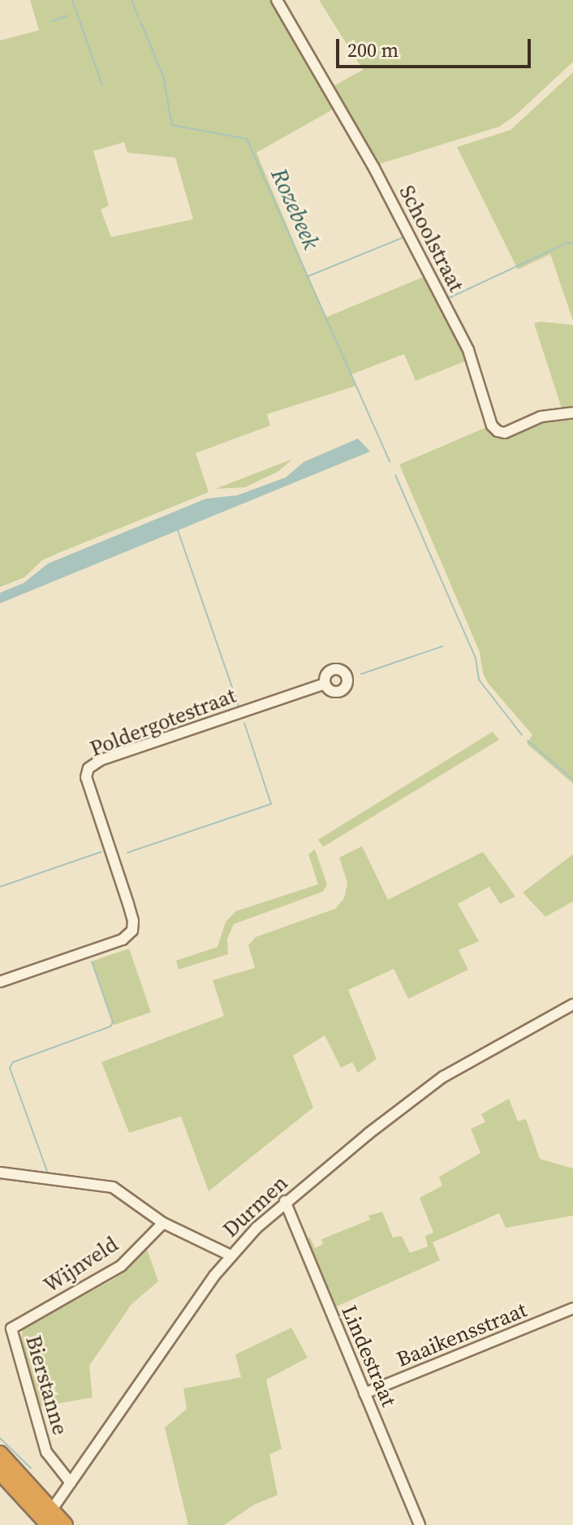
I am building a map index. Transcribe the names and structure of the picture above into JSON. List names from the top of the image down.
{
  "streets": {
    "street": [
      "Schoolstraat",
      "Poldergotestraat",
      "Durmen",
      "Wijnveld",
      "Baaikensstraat",
      "Lindestraat",
      "Bierstanne"
    ]
  },
  "crossings": [
    ["Durmen", "Lindestraat"],
    ["Durmen", "Bierstanne"],
    ["Wijnveld", "Bierstanne"],
    ["Baaikensstraat", "Lindestraat"]
  ],
  "water": ["Rozebeek"],
  "scale_bar": "200 m"
}
